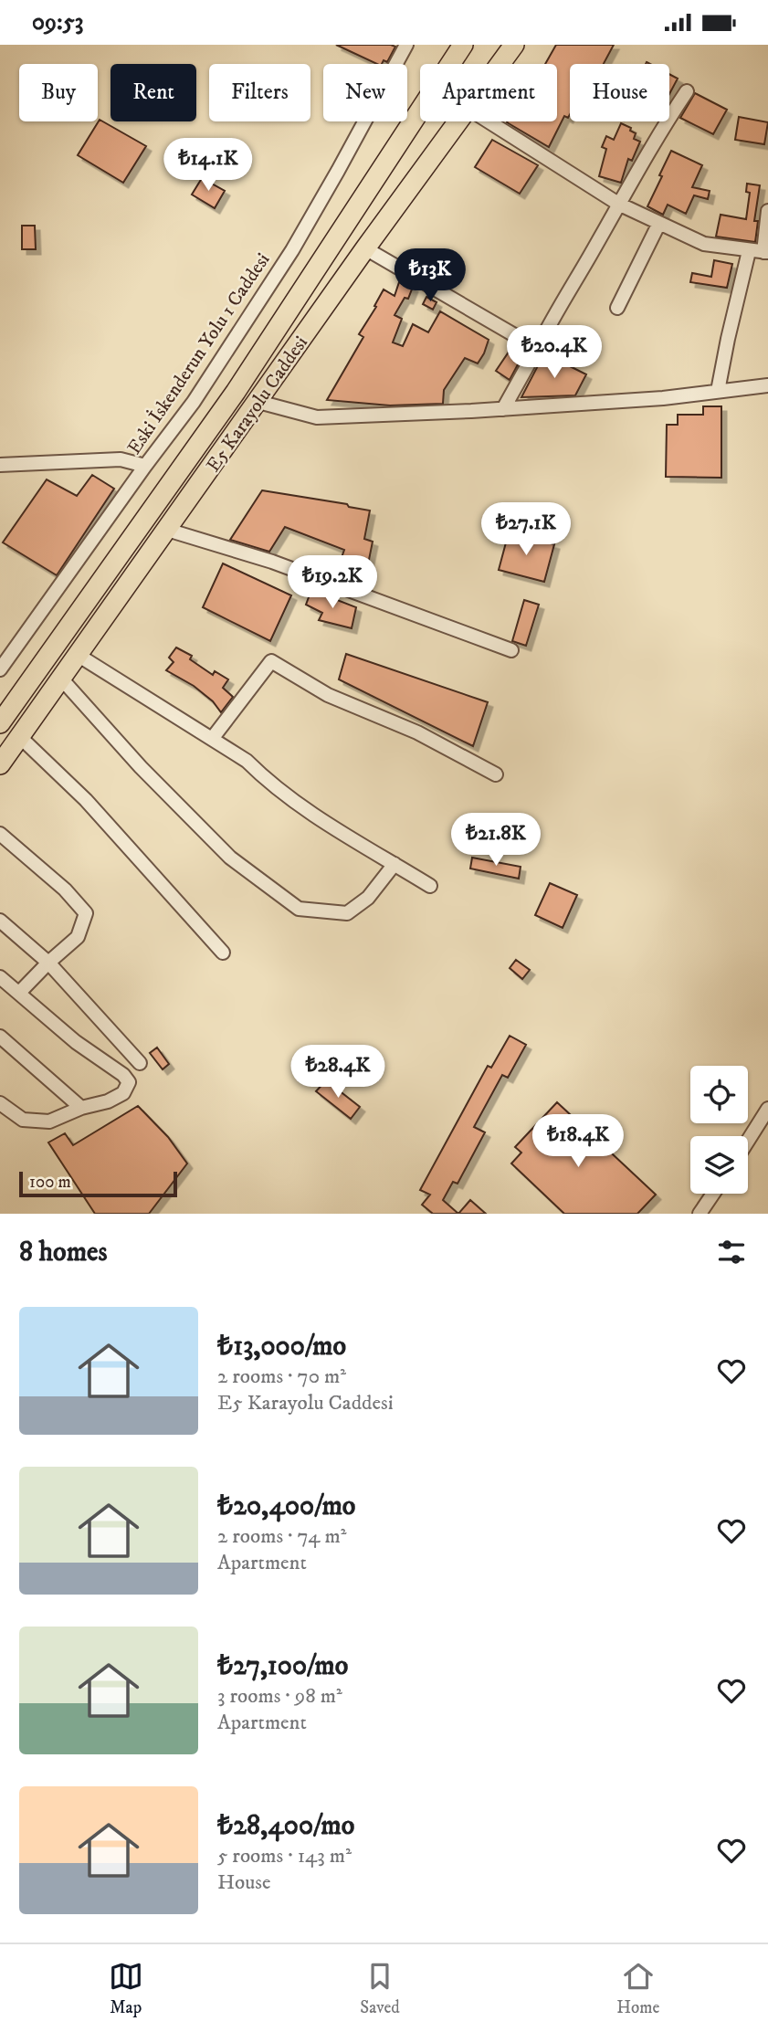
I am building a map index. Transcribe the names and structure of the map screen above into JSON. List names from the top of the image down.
{
  "streets": {
    "highway": ["E5 Karayolu Caddesi"],
    "street": ["Eski İskenderun Yolu 1 Caddesi"]
  },
  "scale_bar": "100 m",
  "page": {
    "status": "09:53",
    "chip": [
      "Buy",
      "Rent",
      "Filters",
      "New",
      "Apartment",
      "House"
    ],
    "price": [
      "₺14.1K",
      "₺13K",
      "₺20.4K",
      "₺27.1K",
      "₺19.2K",
      "₺21.8K",
      "₺28.4K",
      "₺18.4K"
    ],
    "scale": "100 m",
    "heading": "8 homes",
    "list": [
      {
        "name": "₺13,000/mo",
        "note": "2 rooms · 70 m² · E5 Karayolu Caddesi"
      },
      {
        "name": "₺20,400/mo",
        "note": "2 rooms · 74 m² · Apartment"
      },
      {
        "name": "₺27,100/mo",
        "note": "3 rooms · 98 m² · Apartment"
      },
      {
        "name": "₺28,400/mo",
        "note": "5 rooms · 143 m² · House"
      }
    ],
    "tabs": ["Map", "Saved", "Home"]
  }
}
